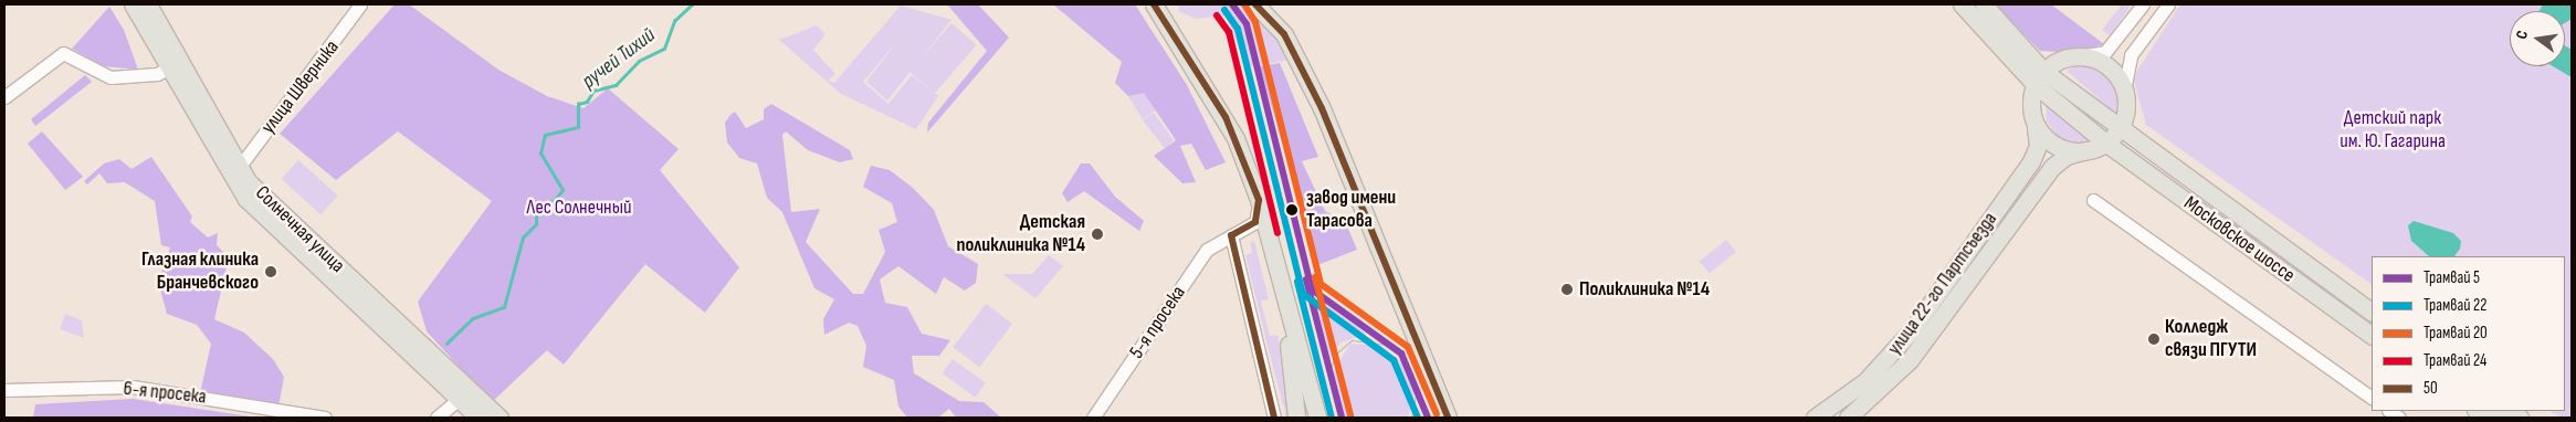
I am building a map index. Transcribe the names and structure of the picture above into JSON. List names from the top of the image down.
{
  "streets": {
    "main road": ["Солнечная улица", "Московское шоссе", "улица 22-го Партсъезда"],
    "street": ["улица Шверника", "5-я просека", "6-я просека"]
  },
  "crossings": [
    ["улица Шверника", "Солнечная улица"]
  ],
  "water": ["ручей Тихий"],
  "parks": ["Детский парк им. Ю. Гагарина", "Лес Солнечный"],
  "places": [
    "завод имени Тарасова",
    "Детская поликлиника №14",
    "Глазная клиника Бранчевского",
    "Поликлиника №14",
    "Колледж связи ПГУТИ"
  ],
  "lines": [
    "tram line 5",
    "tram line 20",
    "transit line 50",
    "tram line 22",
    "tram line 24"
  ],
  "legend": [
    "Трамвай 5",
    "Трамвай 22",
    "Трамвай 20",
    "Трамвай 24",
    "50"
  ],
  "north": "left"
}
